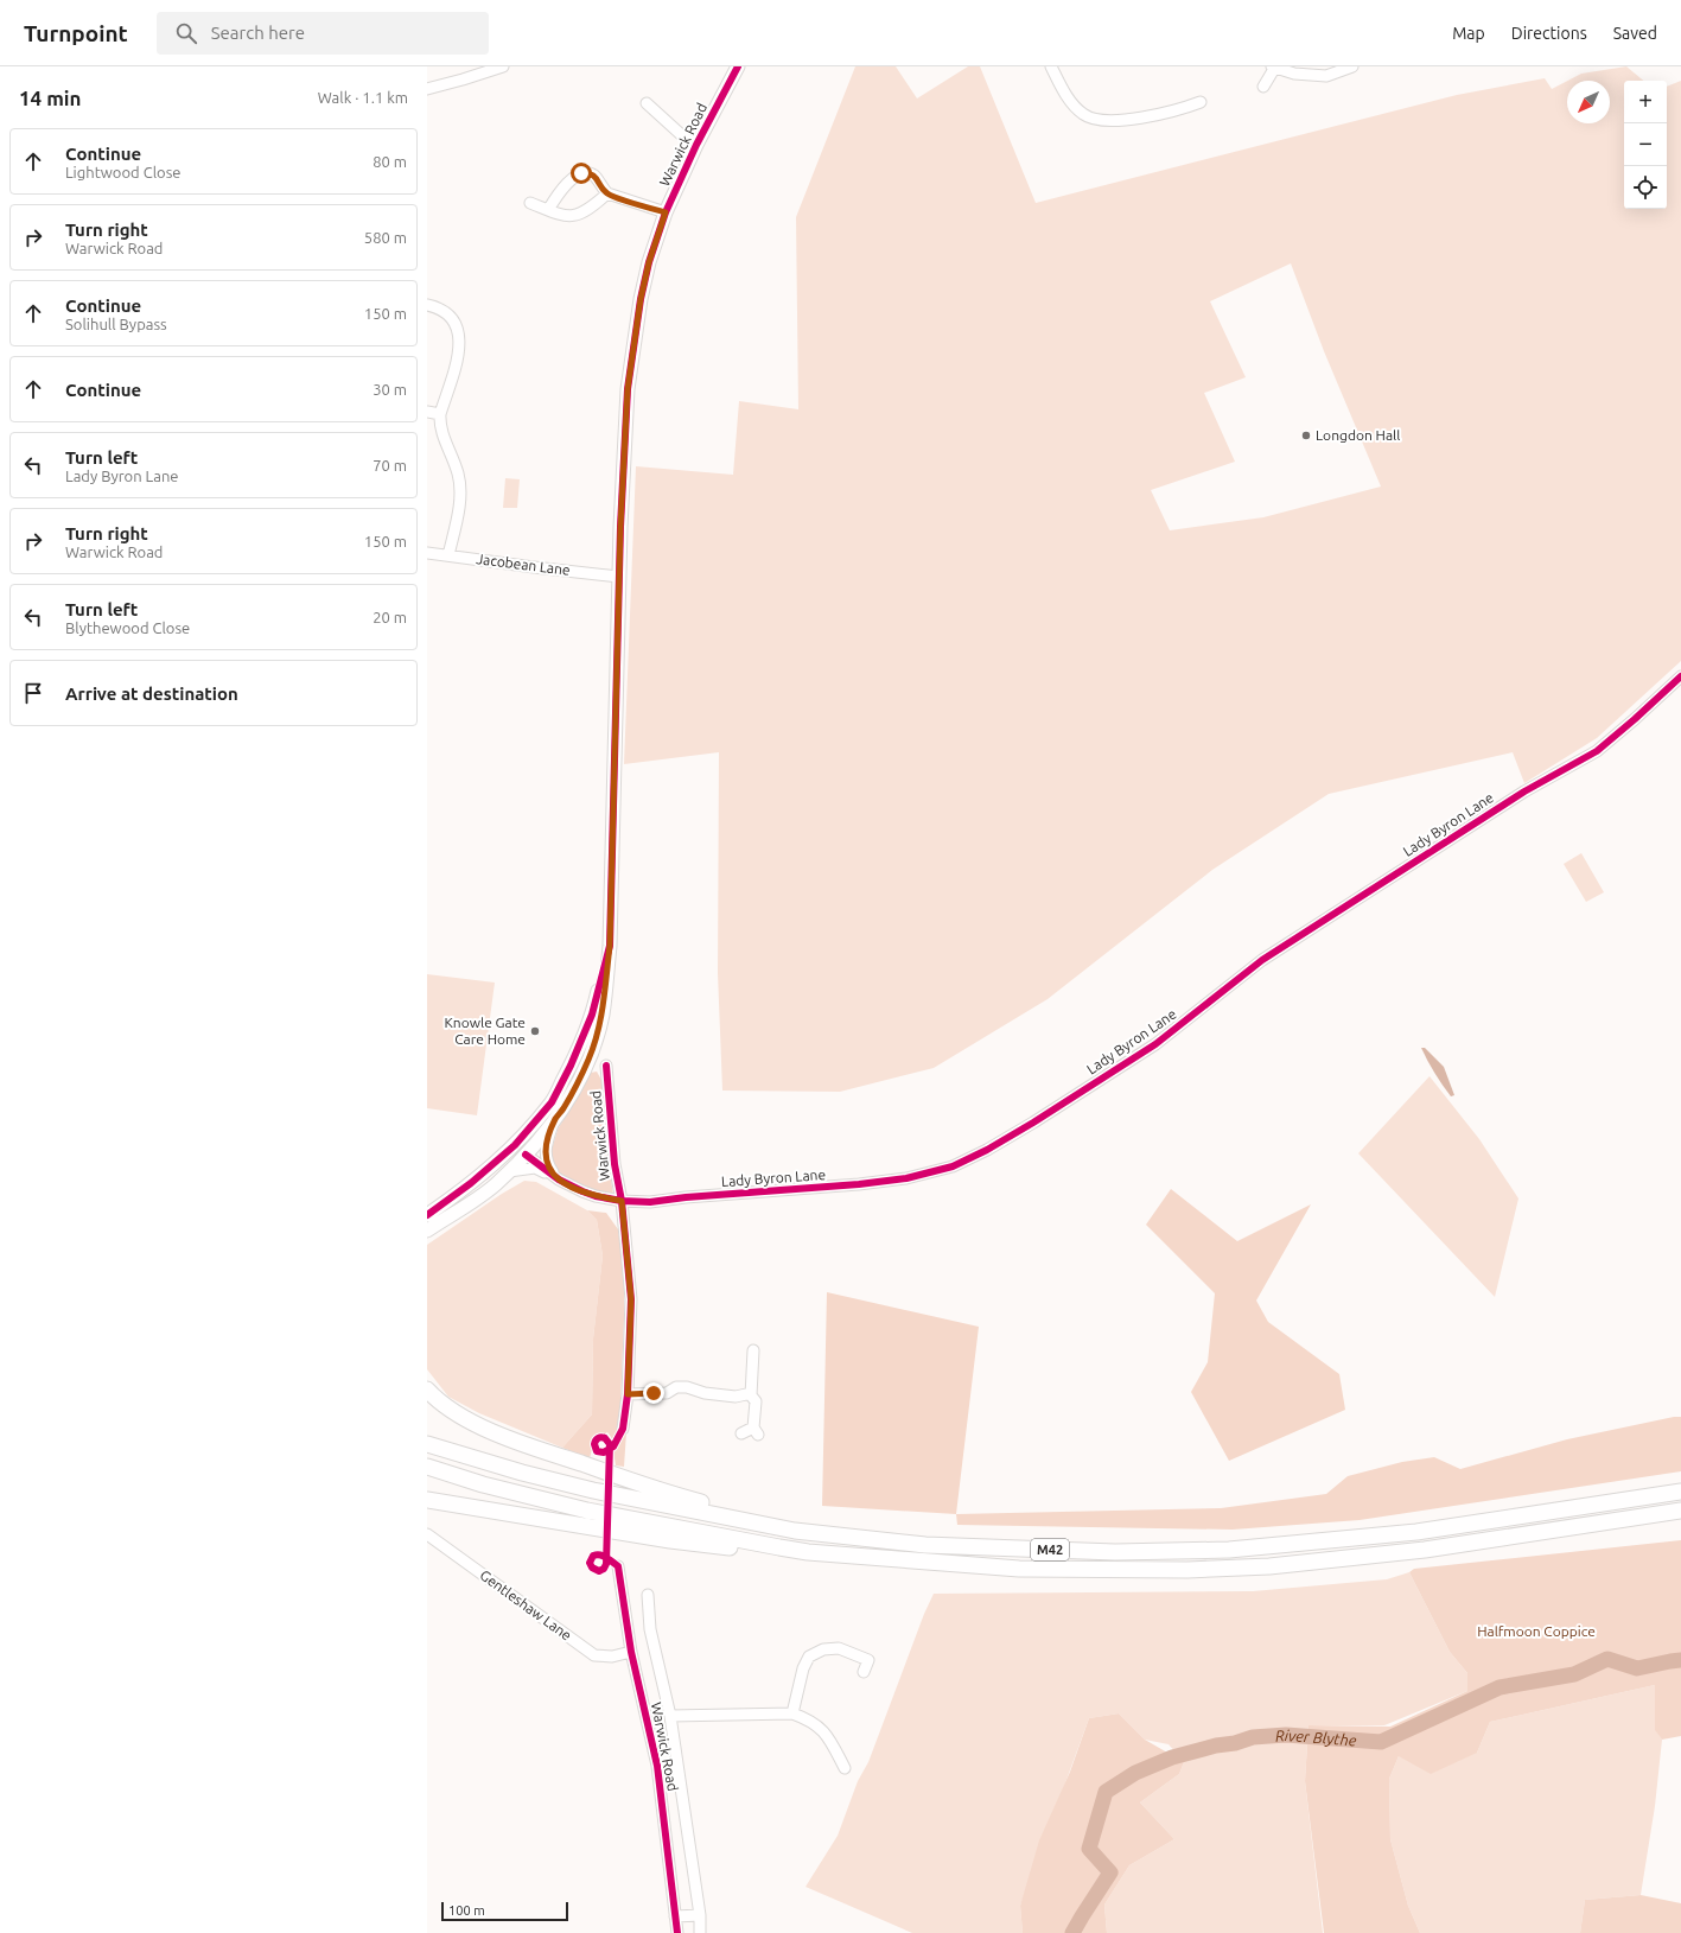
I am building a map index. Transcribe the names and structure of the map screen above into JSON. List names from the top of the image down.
{
  "streets": {
    "highway": ["M42"],
    "main road": ["Warwick Road"],
    "street": ["Jacobean Lane", "Lady Byron Lane", "Gentleshaw Lane"]
  },
  "crossings": [
    ["Warwick Road", "Jacobean Lane"],
    ["Warwick Road", "Lady Byron Lane"],
    ["Warwick Road", "Gentleshaw Lane"]
  ],
  "water": ["River Blythe"],
  "parks": ["Halfmoon Coppice"],
  "places": ["Longdon Hall", "Knowle Gate Care Home"],
  "scale_bar": "100 m",
  "north": "bottom left",
  "page": {
    "header": "Turnpoint",
    "search": "Search here",
    "nav": ["Map", "Directions", "Saved"],
    "heading": ["14 min", "Walk · 1.1 km"],
    "map_buttons": ["+", "−"],
    "list": [
      ["Continue", "Lightwood Close", "80 m"],
      ["Turn right", "Warwick Road", "580 m"],
      ["Continue", "Solihull Bypass", "150 m"],
      ["Continue", "30 m"],
      ["Turn left", "Lady Byron Lane", "70 m"],
      ["Turn right", "Warwick Road", "150 m"],
      ["Turn left", "Blythewood Close", "20 m"],
      "Arrive at destination"
    ],
    "scale": "100 m"
  }
}
